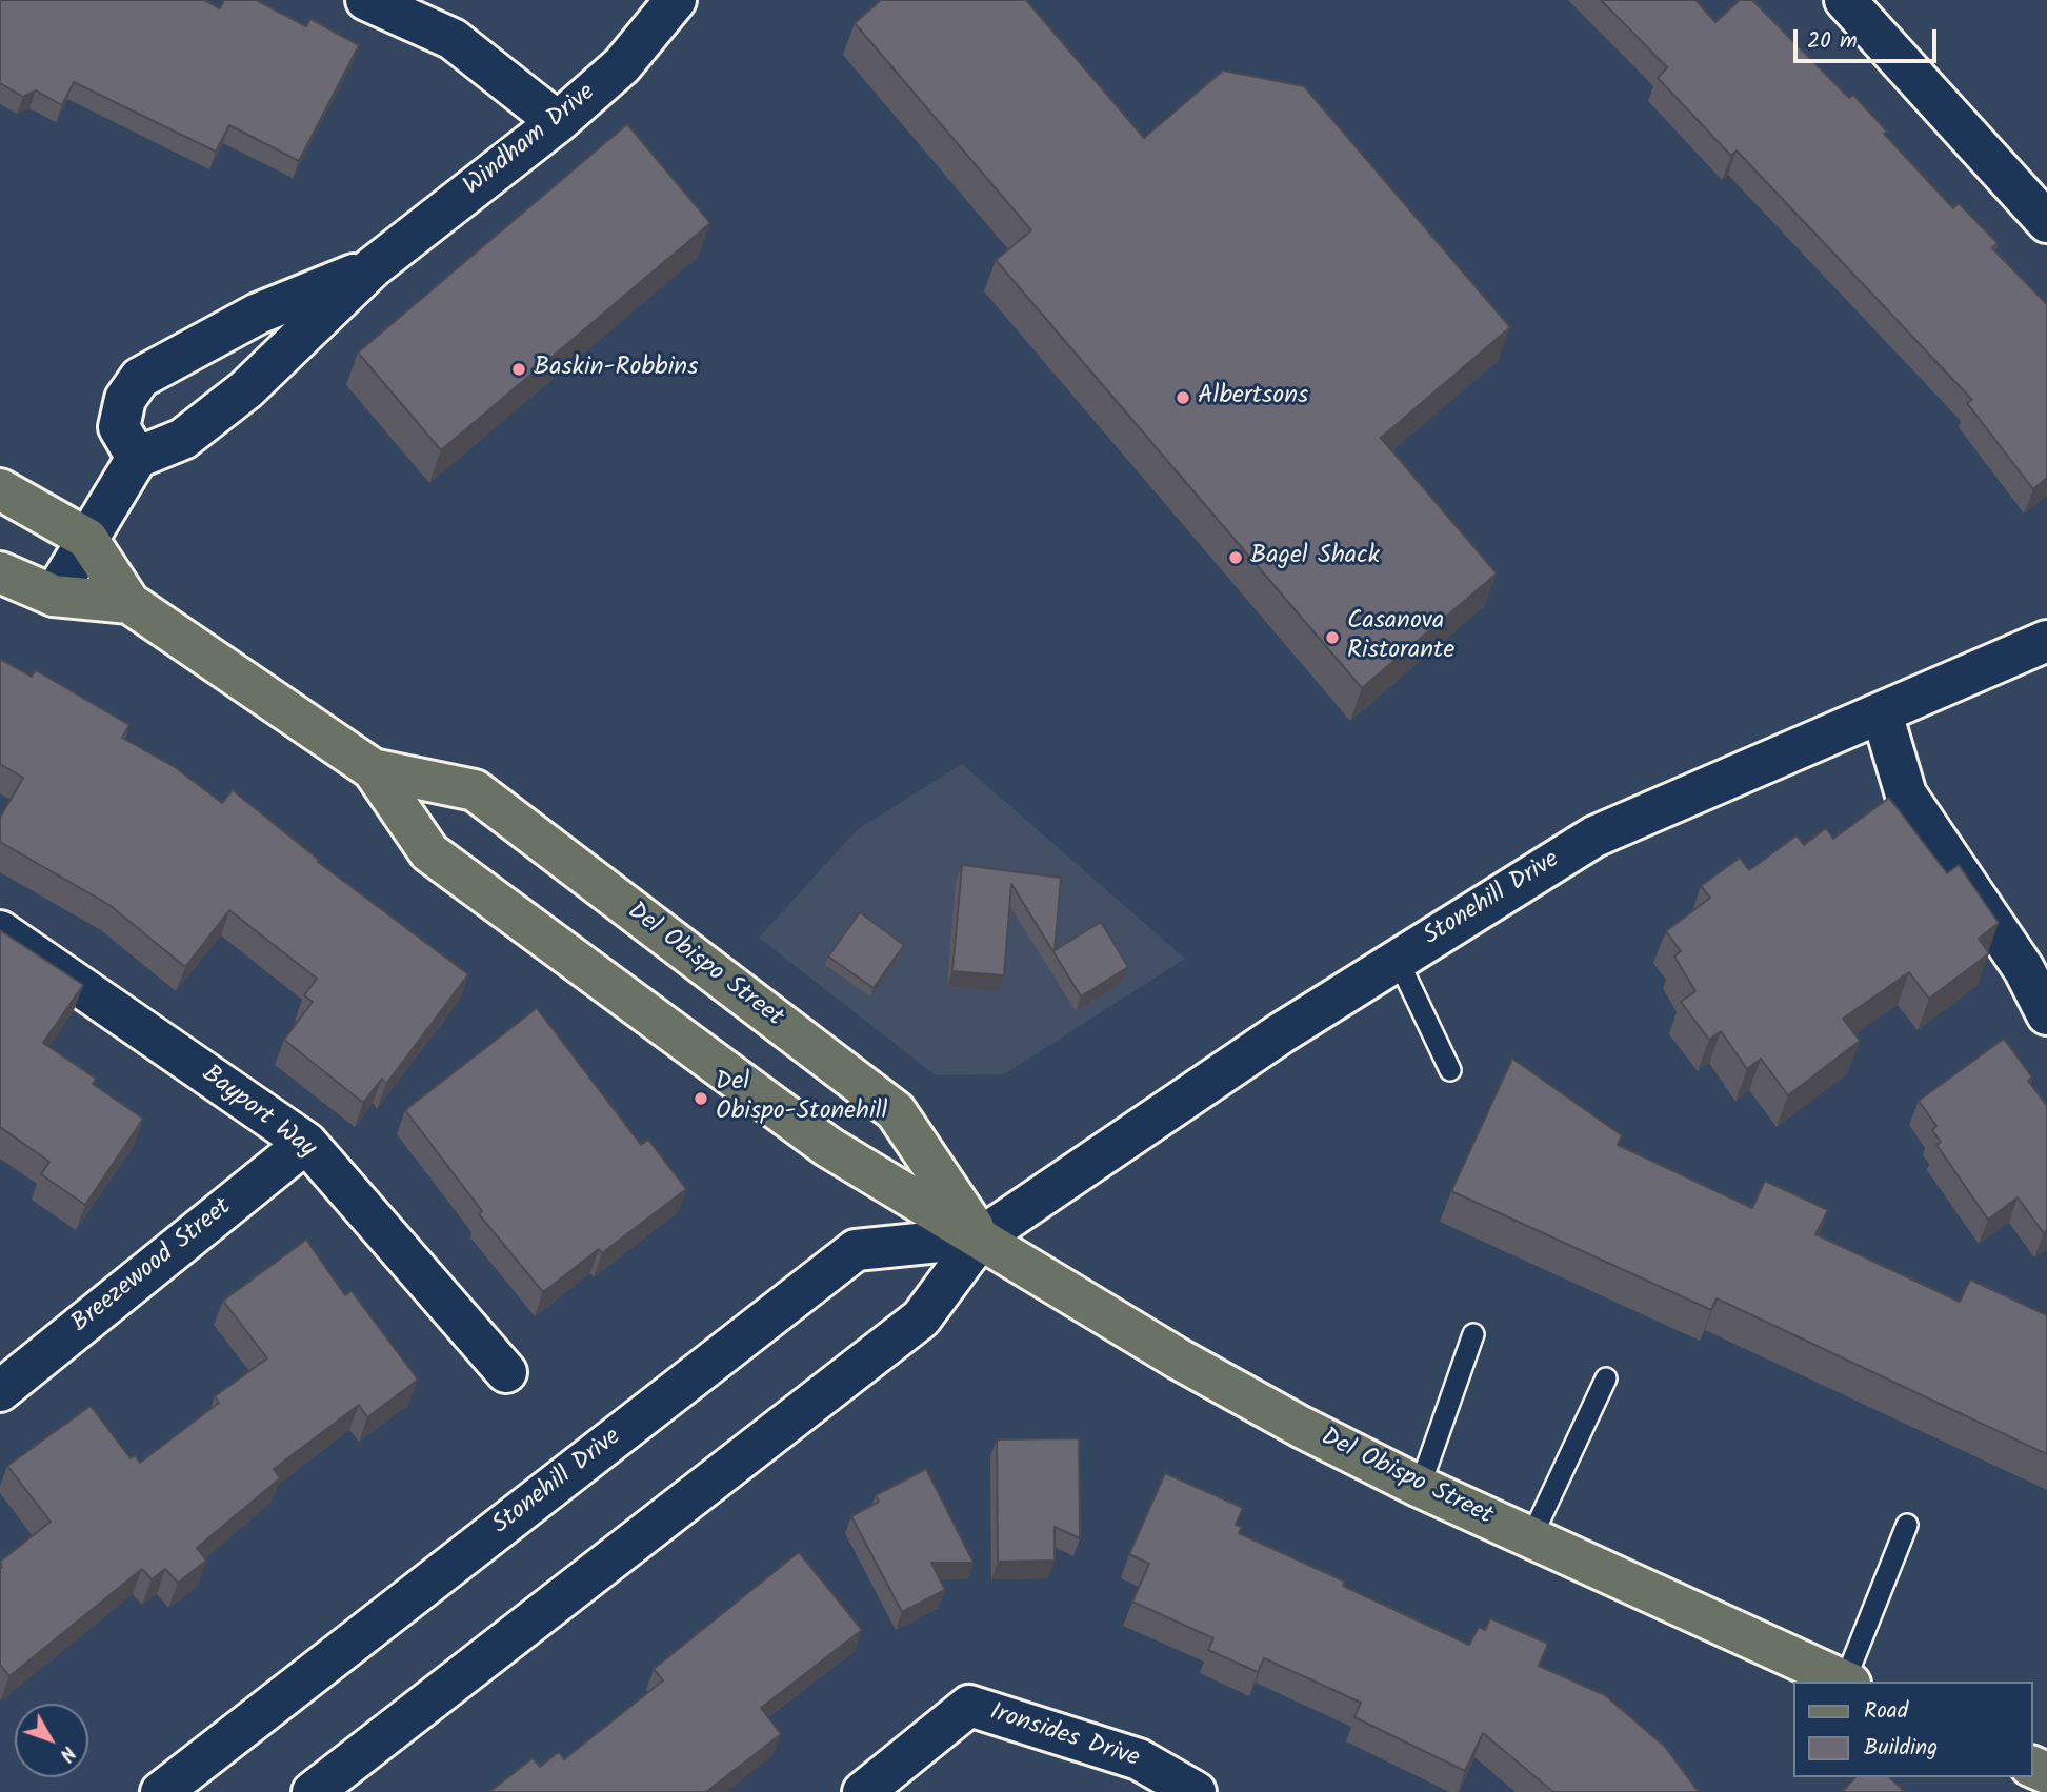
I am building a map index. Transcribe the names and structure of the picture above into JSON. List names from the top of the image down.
{
  "streets": {
    "main road": ["Del Obispo Street"],
    "street": [
      "Windham Drive",
      "Stonehill Drive",
      "Bayport Way",
      "Breezewood Street",
      "Ironsides Drive"
    ]
  },
  "crossings": [
    ["Stonehill Drive", "Del Obispo Street"],
    ["Bayport Way", "Breezewood Street"]
  ],
  "places": [
    "Baskin-Robbins",
    "Albertsons",
    "Bagel Shack",
    "Casanova Ristorante",
    "Del Obispo-Stonehill"
  ],
  "legend": ["Road", "Building"],
  "scale_bar": "20 m",
  "north": "bottom right"
}
